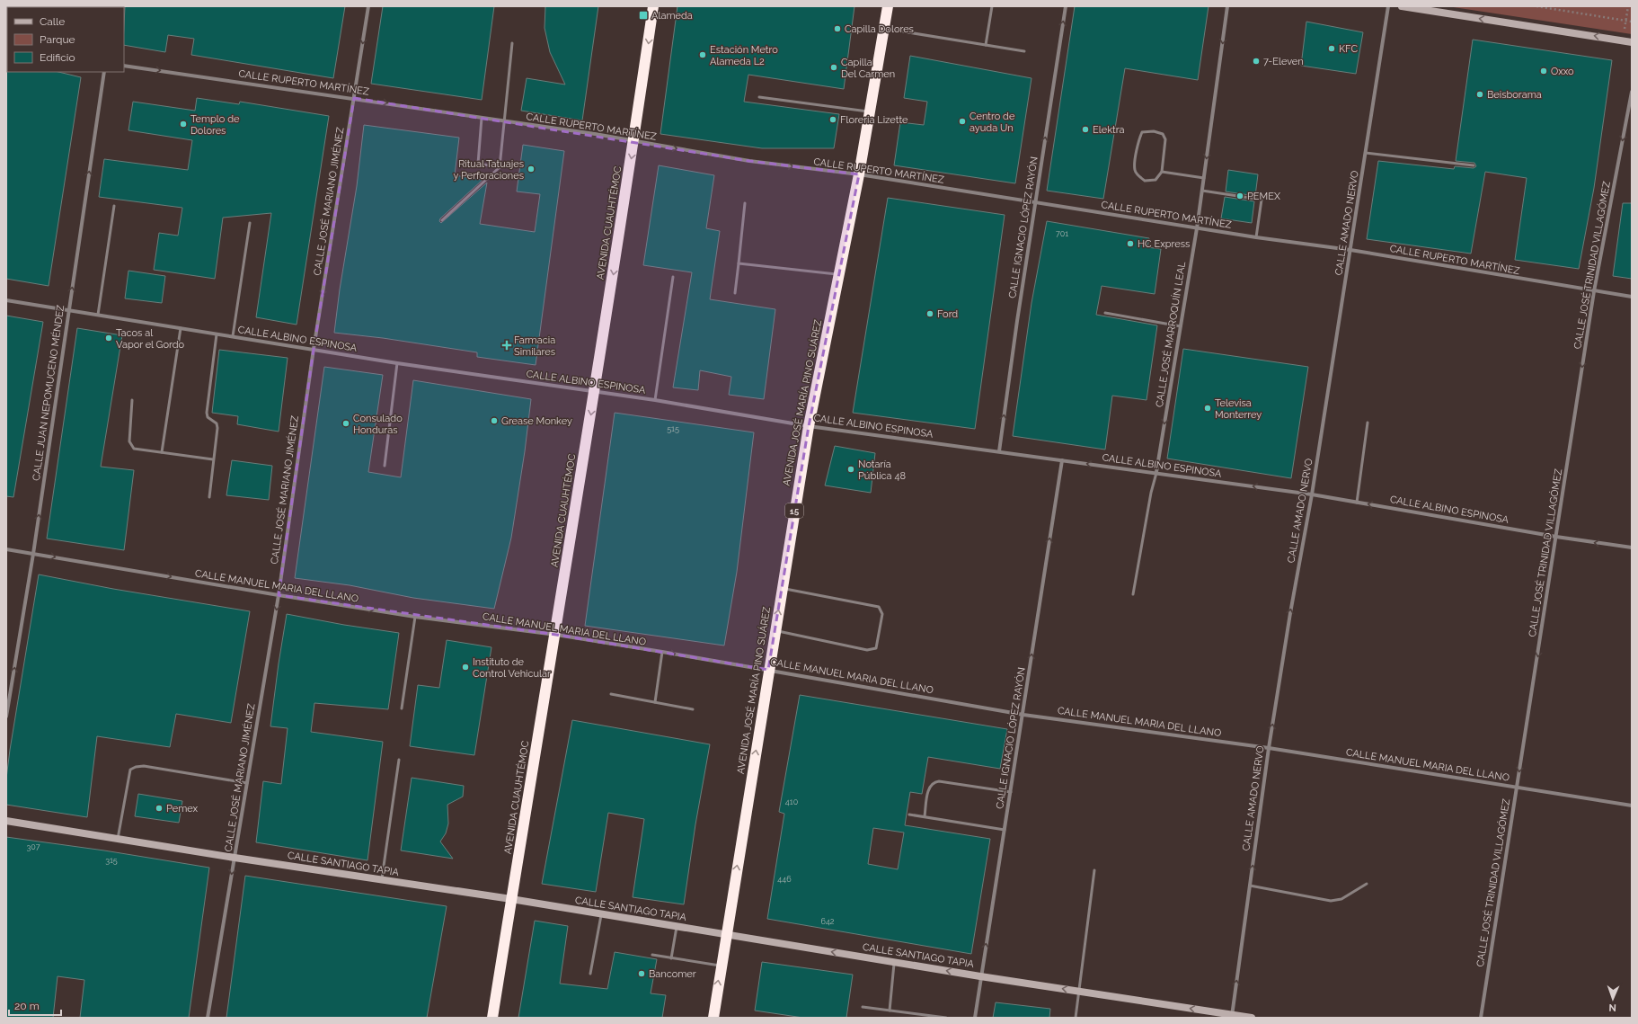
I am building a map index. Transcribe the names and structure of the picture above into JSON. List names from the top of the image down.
{
  "streets": {
    "highway": ["AVENIDA CUAUHTÉMOC", "AVENIDA JOSÉ MARÍA PINO SUÁREZ", "15"],
    "street": [
      "CALLE RUPERTO MARTÍNEZ",
      "CALLE JOSÉ MARIANO JIMÉNEZ",
      "CALLE AMADO NERVO",
      "CALLE IGNACIO LÓPEZ RAYÓN",
      "CALLE JOSÉ TRINIDAD VILLAGÓMEZ",
      "CALLE JOSÉ MARROQUÍN LEAL",
      "CALLE ALBINO ESPINOSA",
      "CALLE JUAN NEPOMUCENO MÉNDEZ",
      "CALLE MANUEL MARIA DEL LLANO",
      "CALLE SANTIAGO TAPIA"
    ]
  },
  "crossings": [
    ["CALLE RUPERTO MARTÍNEZ", "CALLE JOSÉ MARIANO JIMÉNEZ"],
    ["CALLE RUPERTO MARTÍNEZ", "AVENIDA CUAUHTÉMOC"],
    ["CALLE RUPERTO MARTÍNEZ", "CALLE AMADO NERVO"],
    ["CALLE RUPERTO MARTÍNEZ", "CALLE IGNACIO LÓPEZ RAYÓN"],
    ["CALLE RUPERTO MARTÍNEZ", "CALLE JOSÉ TRINIDAD VILLAGÓMEZ"],
    ["CALLE RUPERTO MARTÍNEZ", "CALLE JOSÉ MARROQUÍN LEAL"],
    ["CALLE RUPERTO MARTÍNEZ", "AVENIDA JOSÉ MARÍA PINO SUÁREZ"],
    ["CALLE JOSÉ MARIANO JIMÉNEZ", "CALLE ALBINO ESPINOSA"],
    ["CALLE JOSÉ MARIANO JIMÉNEZ", "CALLE MANUEL MARIA DEL LLANO"],
    ["CALLE JOSÉ MARIANO JIMÉNEZ", "CALLE SANTIAGO TAPIA"],
    ["AVENIDA CUAUHTÉMOC", "CALLE ALBINO ESPINOSA"],
    ["AVENIDA CUAUHTÉMOC", "CALLE MANUEL MARIA DEL LLANO"],
    ["AVENIDA CUAUHTÉMOC", "CALLE SANTIAGO TAPIA"],
    ["CALLE AMADO NERVO", "CALLE ALBINO ESPINOSA"],
    ["CALLE AMADO NERVO", "CALLE MANUEL MARIA DEL LLANO"],
    ["CALLE AMADO NERVO", "CALLE SANTIAGO TAPIA"],
    ["CALLE IGNACIO LÓPEZ RAYÓN", "CALLE ALBINO ESPINOSA"],
    ["CALLE IGNACIO LÓPEZ RAYÓN", "CALLE MANUEL MARIA DEL LLANO"],
    ["CALLE IGNACIO LÓPEZ RAYÓN", "CALLE SANTIAGO TAPIA"],
    ["CALLE JOSÉ TRINIDAD VILLAGÓMEZ", "CALLE ALBINO ESPINOSA"],
    ["CALLE JOSÉ TRINIDAD VILLAGÓMEZ", "CALLE MANUEL MARIA DEL LLANO"],
    ["CALLE JOSÉ MARROQUÍN LEAL", "CALLE ALBINO ESPINOSA"],
    ["CALLE ALBINO ESPINOSA", "CALLE JUAN NEPOMUCENO MÉNDEZ"],
    ["CALLE ALBINO ESPINOSA", "AVENIDA JOSÉ MARÍA PINO SUÁREZ"],
    ["CALLE JUAN NEPOMUCENO MÉNDEZ", "CALLE MANUEL MARIA DEL LLANO"],
    ["AVENIDA JOSÉ MARÍA PINO SUÁREZ", "CALLE MANUEL MARIA DEL LLANO"],
    ["AVENIDA JOSÉ MARÍA PINO SUÁREZ", "CALLE SANTIAGO TAPIA"]
  ],
  "one_way": [
    "CALLE RUPERTO MARTÍNEZ",
    "CALLE JOSÉ MARIANO JIMÉNEZ",
    "AVENIDA CUAUHTÉMOC",
    "CALLE AMADO NERVO",
    "CALLE IGNACIO LÓPEZ RAYÓN",
    "CALLE JOSÉ TRINIDAD VILLAGÓMEZ",
    "CALLE JOSÉ MARROQUÍN LEAL",
    "CALLE JUAN NEPOMUCENO MÉNDEZ",
    "AVENIDA JOSÉ MARÍA PINO SUÁREZ",
    "CALLE SANTIAGO TAPIA"
  ],
  "places": {
    "transit": ["Alameda"],
    "other": [
      "Capilla Dolores",
      "KFC",
      "Estación Metro Alameda L2",
      "7-Eleven",
      "Capilla Del Carmen",
      "Oxxo",
      "Beisborama",
      "Floreria Lizette",
      "Centro de ayuda Un",
      "Templo de Dolores",
      "Elektra",
      "Ritual Tatuajes y Perforaciones",
      "PEMEX",
      "HC Express",
      "Ford",
      "Tacos al Vapor el Gordo",
      "Televisa Monterrey",
      "Grease Monkey",
      "Consulado Honduras",
      "Notaría Pública 48",
      "Instituto de Control Vehicular",
      "Pemex",
      "Bancomer"
    ],
    "health": ["Farmacia Similares"]
  },
  "house_numbers": [
    "701",
    "515",
    "410",
    "307",
    "315",
    "446",
    "642"
  ],
  "legend": ["Calle", "Parque", "Edificio"],
  "scale_bar": "20 m",
  "north": "bottom"
}
